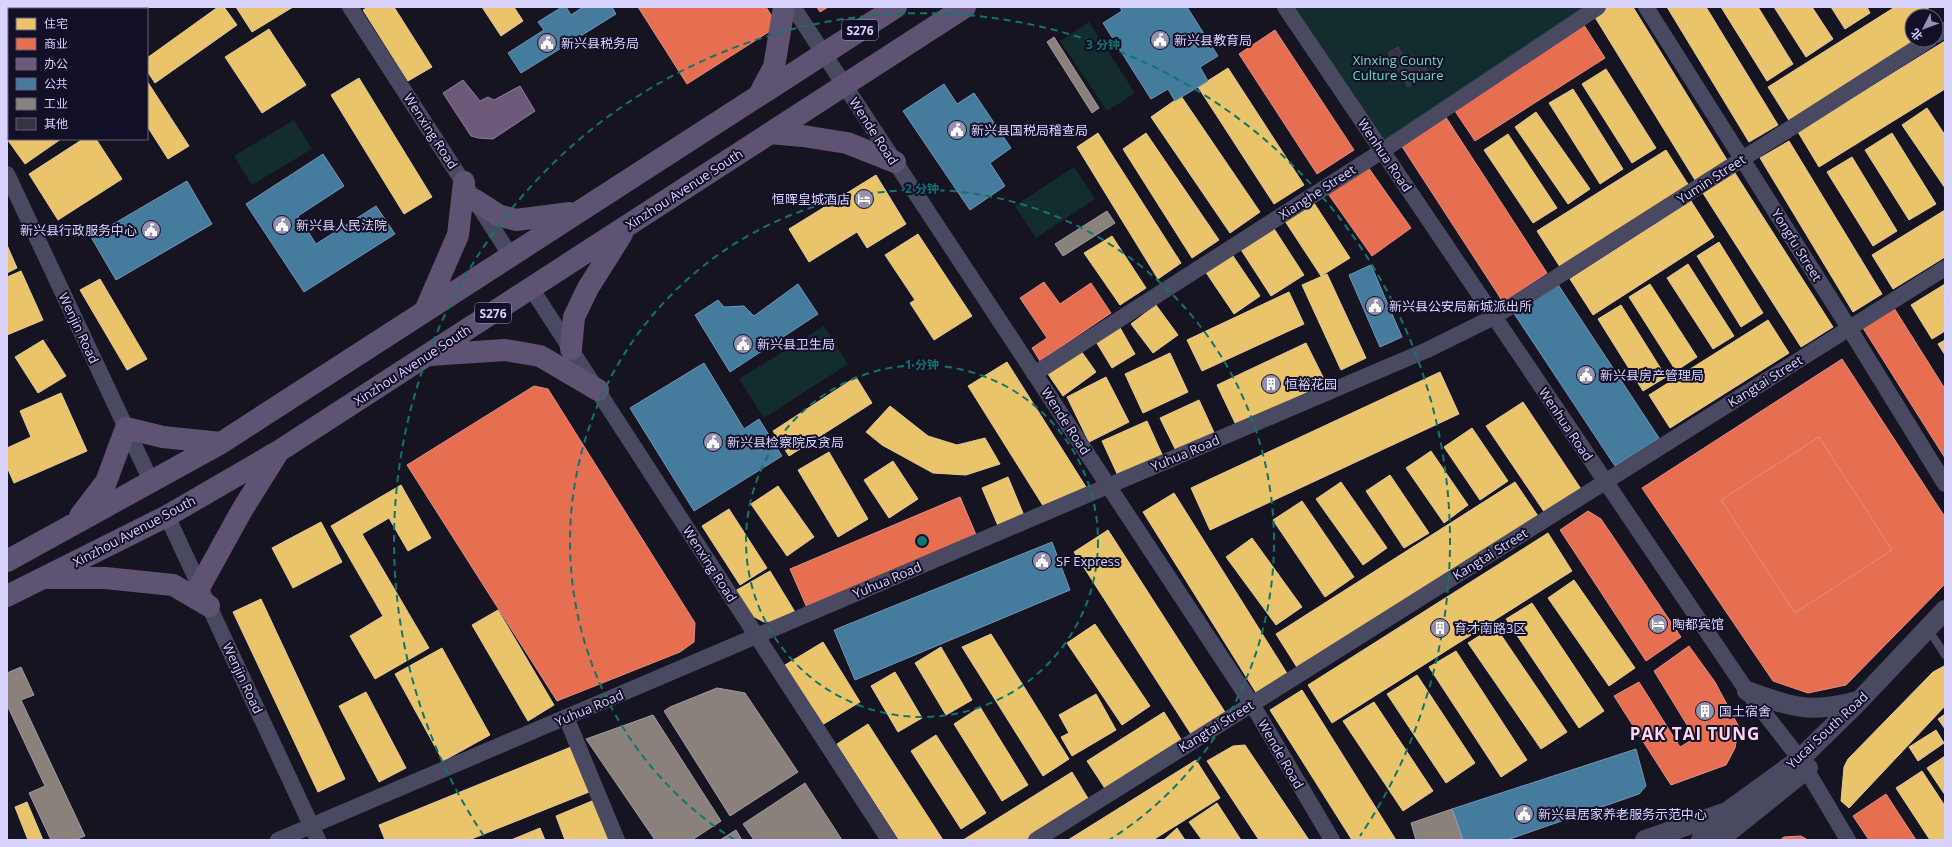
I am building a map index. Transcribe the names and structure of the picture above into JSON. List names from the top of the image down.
{
  "streets": {
    "main road": ["S276", "Xinzhou Avenue South"],
    "street": [
      "Wenxing Road",
      "Wende Road",
      "Wenhua Road",
      "Yumin Street",
      "Xianghe Street",
      "Yongfu Street",
      "Wenjin Road",
      "Kangtai Street",
      "Yuhua Road",
      "Yucai South Road"
    ]
  },
  "crossings": [
    ["S276", "Wenxing Road"],
    ["S276", "Wende Road"],
    ["S276", "Wenjin Road"],
    ["Wenxing Road", "Xinzhou Avenue South"],
    ["Wenxing Road", "Yuhua Road"],
    ["Wende Road", "Xinzhou Avenue South"],
    ["Wende Road", "Xianghe Street"],
    ["Wende Road", "Kangtai Street"],
    ["Wende Road", "Yuhua Road"],
    ["Wenhua Road", "Yumin Street"],
    ["Wenhua Road", "Xianghe Street"],
    ["Wenhua Road", "Kangtai Street"],
    ["Wenhua Road", "Yuhua Road"],
    ["Wenhua Road", "Yucai South Road"],
    ["Yumin Street", "Yongfu Street"],
    ["Yumin Street", "Yuhua Road"],
    ["Xinzhou Avenue South", "Wenjin Road"],
    ["Yongfu Street", "Kangtai Street"],
    ["Wenjin Road", "Yuhua Road"]
  ],
  "districts": ["PAK TAI TUNG"],
  "parks": ["Xinxing County Culture Square"],
  "places": {
    "public building": [
      "新兴县教育局",
      "新兴县税务局",
      "新兴县国税局稽查局",
      "新兴县人民法院",
      "新兴县行政服务中心",
      "新兴县公安局新城派出所",
      "新兴县卫生局",
      "新兴县房产管理局",
      "新兴县检察院反贪局",
      "SF Express",
      "新兴县居家养老服务示范中心"
    ],
    "hotel": ["恒晖皇城酒店", "陶都宾馆"],
    "building": ["恒裕花园", "育才南路3区", "国土宿舍"]
  },
  "legend": [
    "住宅",
    "商业",
    "办公",
    "公共",
    "工业",
    "其他"
  ],
  "north": "bottom left",
  "rings": ["3 分钟", "2 分钟", "1 分钟"]
}
